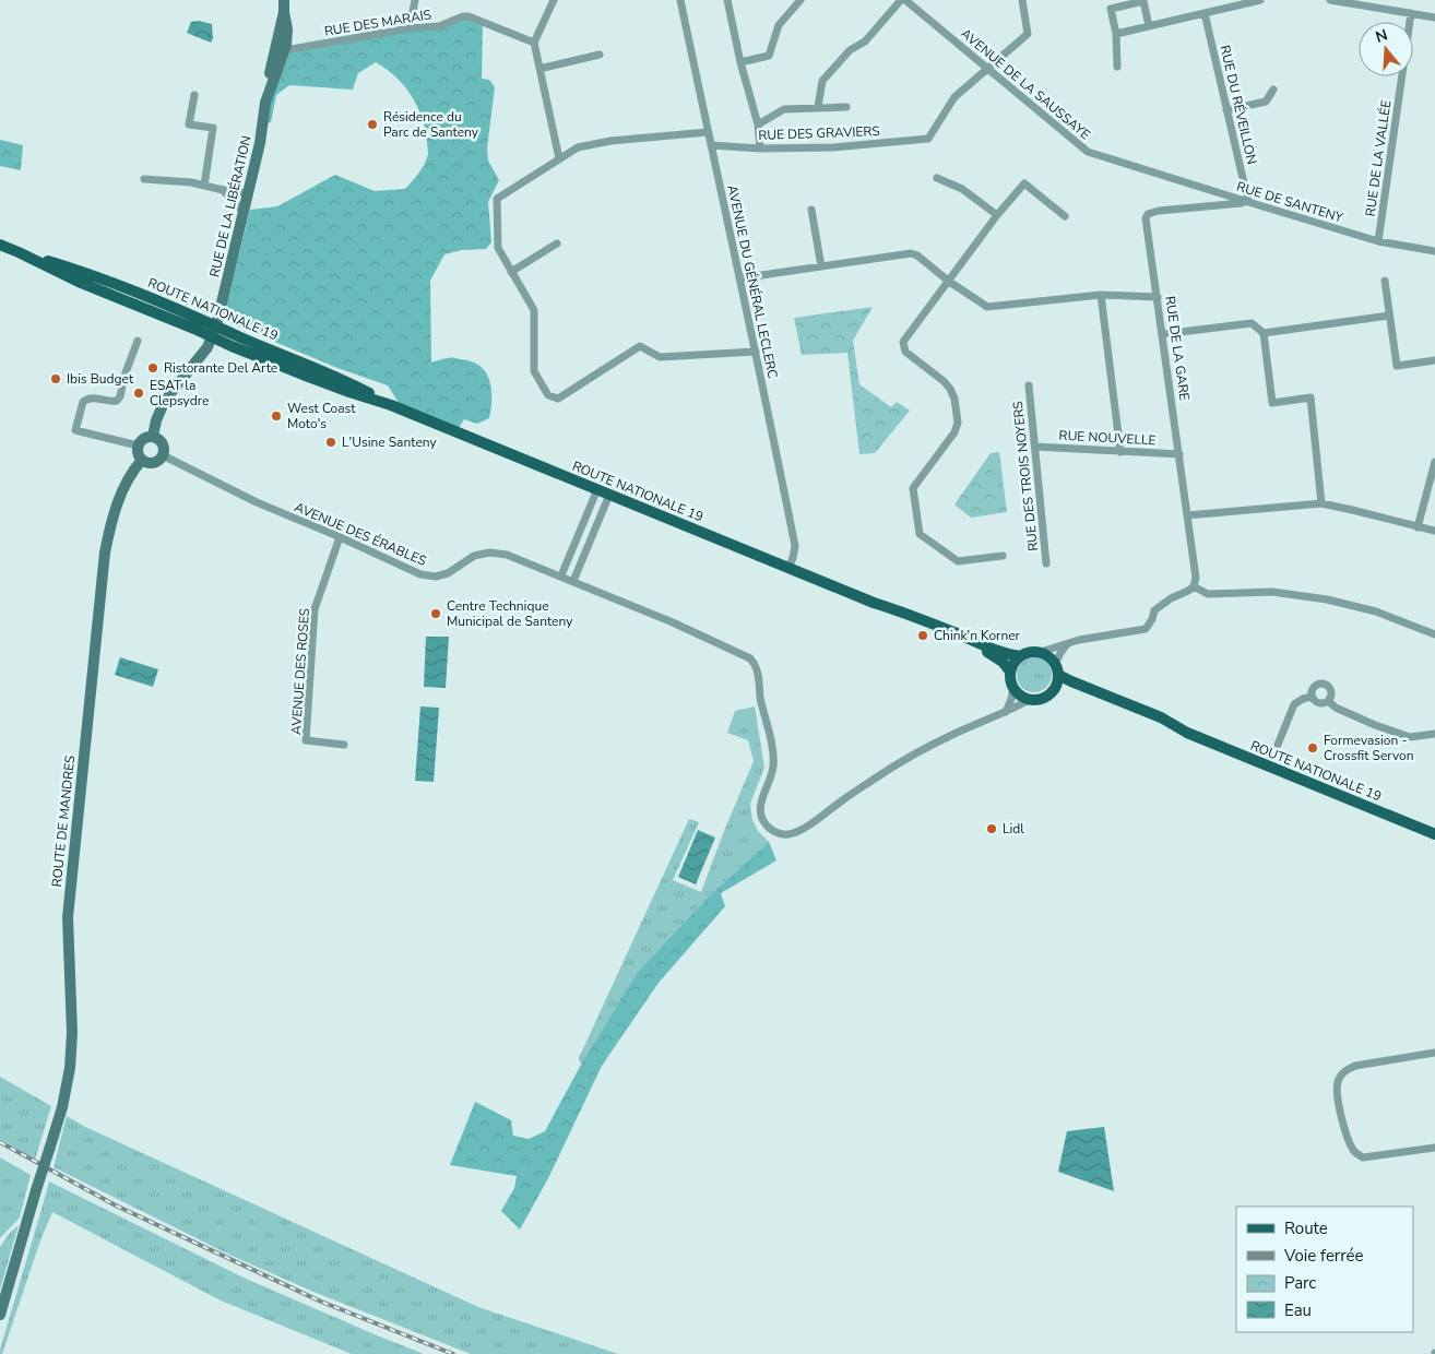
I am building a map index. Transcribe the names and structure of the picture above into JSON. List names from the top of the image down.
{
  "streets": {
    "main road": ["ROUTE NATIONALE 19"],
    "street": [
      "RUE DES MARAIS",
      "AVENUE DE LA SAUSSAYE",
      "RUE DU RÉVEILLON",
      "RUE DES GRAVIERS",
      "RUE DE LA VALLÉE",
      "RUE DE SANTENY",
      "RUE DE LA LIBÉRATION",
      "AVENUE DU GÉNÉRAL LECLERC",
      "RUE DE LA GARE",
      "RUE NOUVELLE",
      "RUE DES TROIS NOYERS",
      "AVENUE DES ÉRABLES",
      "AVENUE DES ROSES",
      "ROUTE DE MANDRES"
    ]
  },
  "crossings": [
    ["RUE DES MARAIS", "RUE DE LA LIBÉRATION"],
    ["AVENUE DE LA SAUSSAYE", "RUE DES GRAVIERS"],
    ["AVENUE DE LA SAUSSAYE", "RUE DE SANTENY"],
    ["RUE DU RÉVEILLON", "RUE DE SANTENY"],
    ["RUE DU RÉVEILLON", "RUE DE LA GARE"],
    ["RUE DES GRAVIERS", "AVENUE DU GÉNÉRAL LECLERC"],
    ["RUE DE LA VALLÉE", "RUE DE SANTENY"],
    ["RUE DE SANTENY", "RUE DE LA GARE"],
    ["RUE DE LA LIBÉRATION", "ROUTE NATIONALE 19"],
    ["AVENUE DU GÉNÉRAL LECLERC", "ROUTE NATIONALE 19"],
    ["ROUTE NATIONALE 19", "AVENUE DES ÉRABLES"],
    ["RUE DE LA GARE", "RUE NOUVELLE"],
    ["RUE NOUVELLE", "RUE DES TROIS NOYERS"],
    ["AVENUE DES ÉRABLES", "AVENUE DES ROSES"],
    ["AVENUE DES ÉRABLES", "ROUTE DE MANDRES"]
  ],
  "places": [
    "Résidence du Parc de Santeny",
    "Ristorante Del Arte",
    "Ibis Budget",
    "ESAT la Clepsydre",
    "West Coast Moto's",
    "L'Usine Santeny",
    "Centre Technique Municipal de Santeny",
    "Chink'n Korner",
    "Formevasion - Crossfit Servon",
    "Lidl"
  ],
  "legend": [
    "Route",
    "Voie ferrée",
    "Parc",
    "Eau"
  ],
  "north": "top"
}
